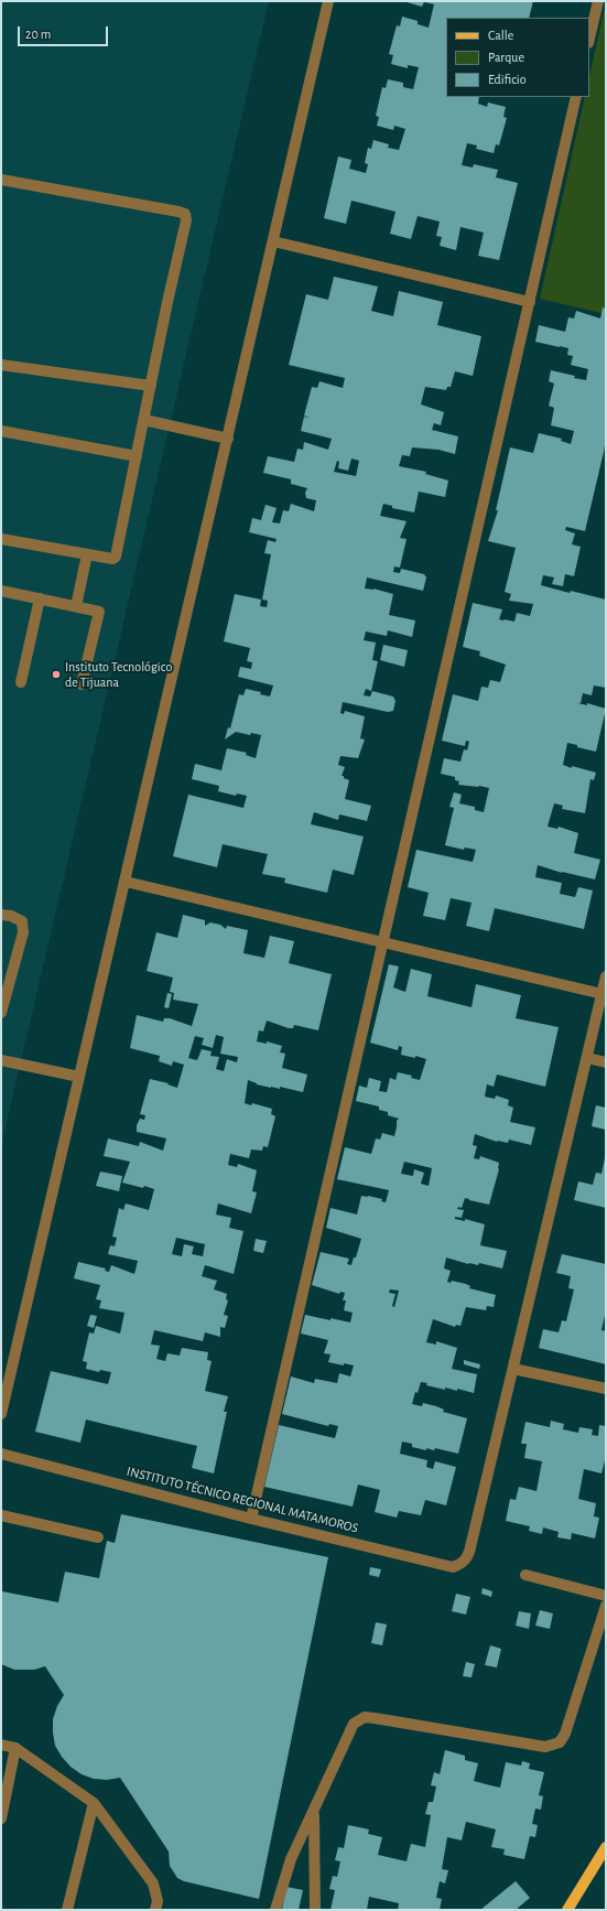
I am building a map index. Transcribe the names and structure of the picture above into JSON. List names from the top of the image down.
{
  "streets": {
    "street": ["INSTITUTO TÉCNICO REGIONAL MATAMOROS"]
  },
  "places": ["Instituto Tecnológico de Tijuana"],
  "legend": ["Calle", "Parque", "Edificio"],
  "scale_bar": "20 m"
}
